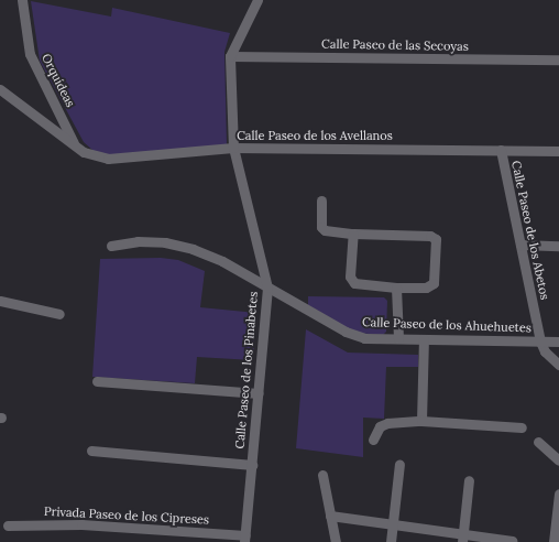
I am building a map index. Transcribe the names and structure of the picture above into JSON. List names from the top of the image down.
{
  "streets": {
    "street": [
      "Calle Paseo de las Secoyas",
      "Orquídeas",
      "Calle Paseo de los Avellanos",
      "Calle Paseo de los Abetos",
      "Calle Paseo de los Ahuehuetes",
      "Calle Paseo de los Pinabetes",
      "Privada Paseo de los Cipreses"
    ]
  },
  "crossings": [
    ["Calle Paseo de las Secoyas", "Calle Paseo de los Pinabetes"],
    ["Orquídeas", "Calle Paseo de los Avellanos"],
    ["Calle Paseo de los Avellanos", "Calle Paseo de los Abetos"],
    ["Calle Paseo de los Avellanos", "Calle Paseo de los Pinabetes"],
    ["Calle Paseo de los Abetos", "Calle Paseo de los Ahuehuetes"],
    ["Calle Paseo de los Ahuehuetes", "Calle Paseo de los Pinabetes"],
    ["Calle Paseo de los Pinabetes", "Privada Paseo de los Cipreses"]
  ]
}
